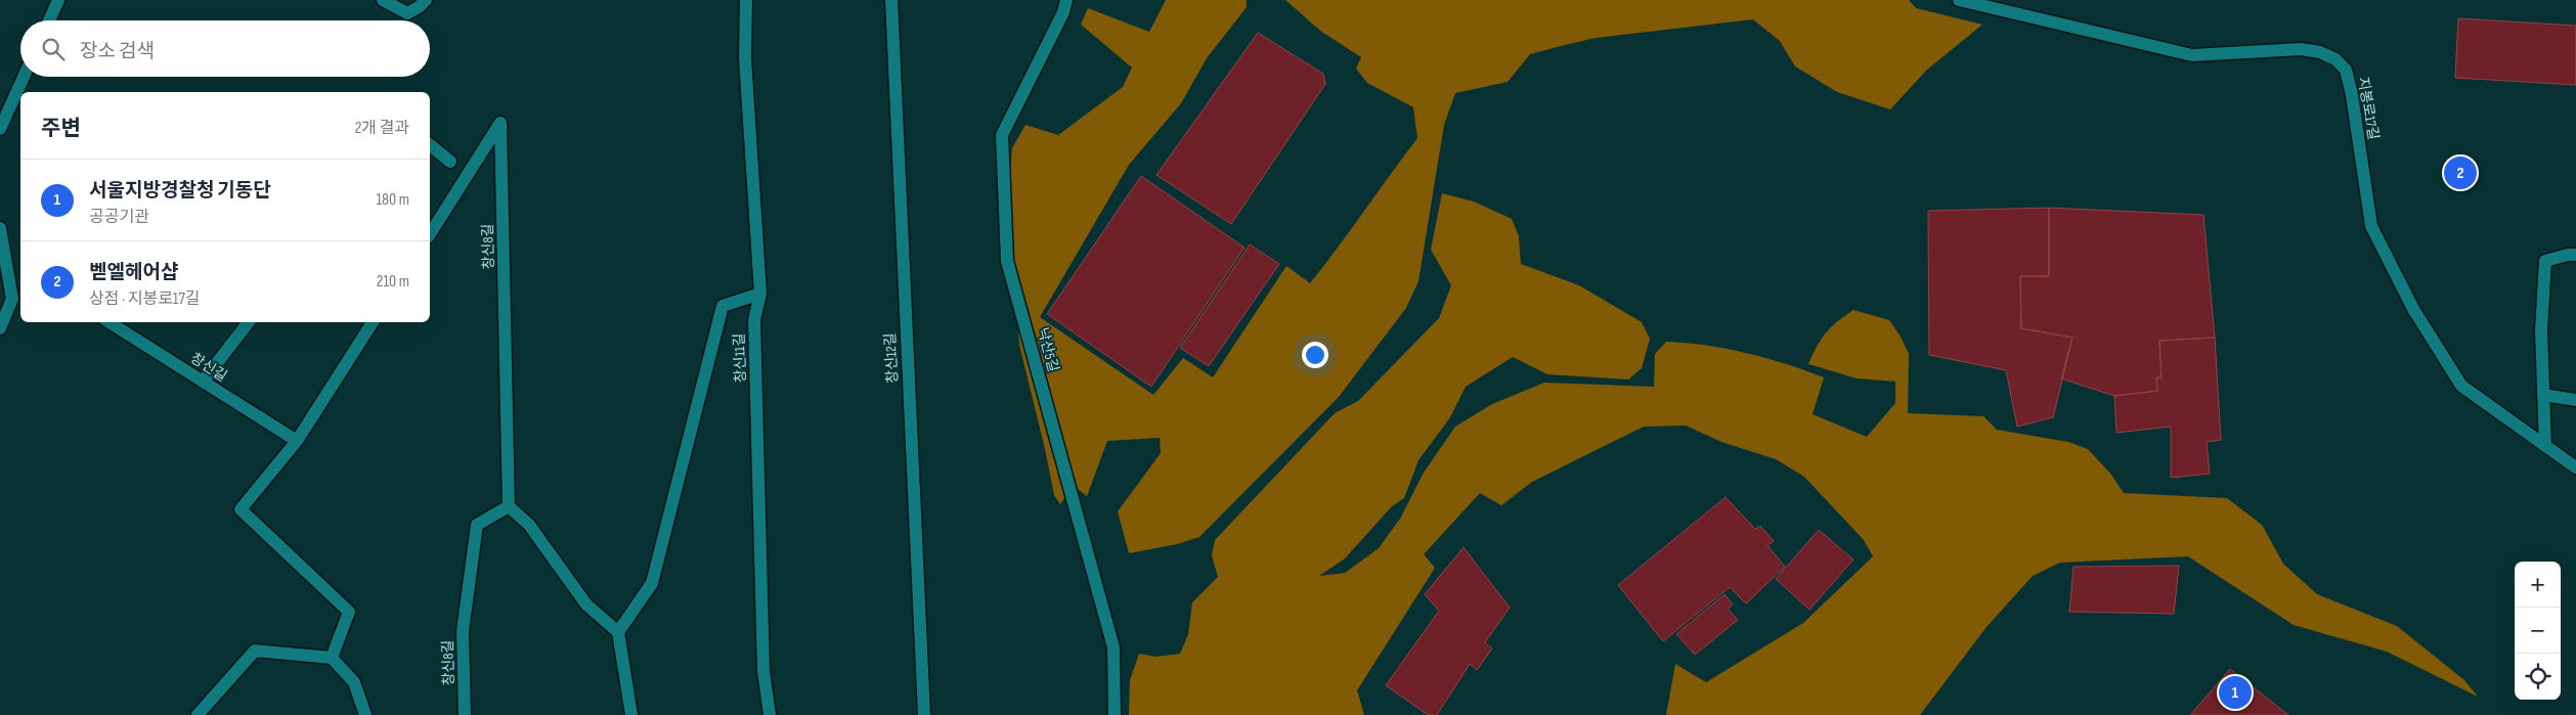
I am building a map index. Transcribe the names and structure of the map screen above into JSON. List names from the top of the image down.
{
  "streets": {
    "street": [
      "지봉로17길",
      "창신8길",
      "낙산5길",
      "창신11길",
      "창신12길",
      "창신길"
    ]
  },
  "page": {
    "search": "장소 검색",
    "heading": ["주변", "2개 결과"],
    "pins": ["2", "1"],
    "list": [
      {
        "mark": "1",
        "name": "서울지방경찰청 기동단",
        "note": "공공기관",
        "value": "180 m"
      },
      {
        "mark": "2",
        "name": "벧엘헤어샵",
        "note": "상점 · 지봉로17길",
        "value": "210 m"
      }
    ],
    "map_buttons": ["+", "−"]
  }
}
